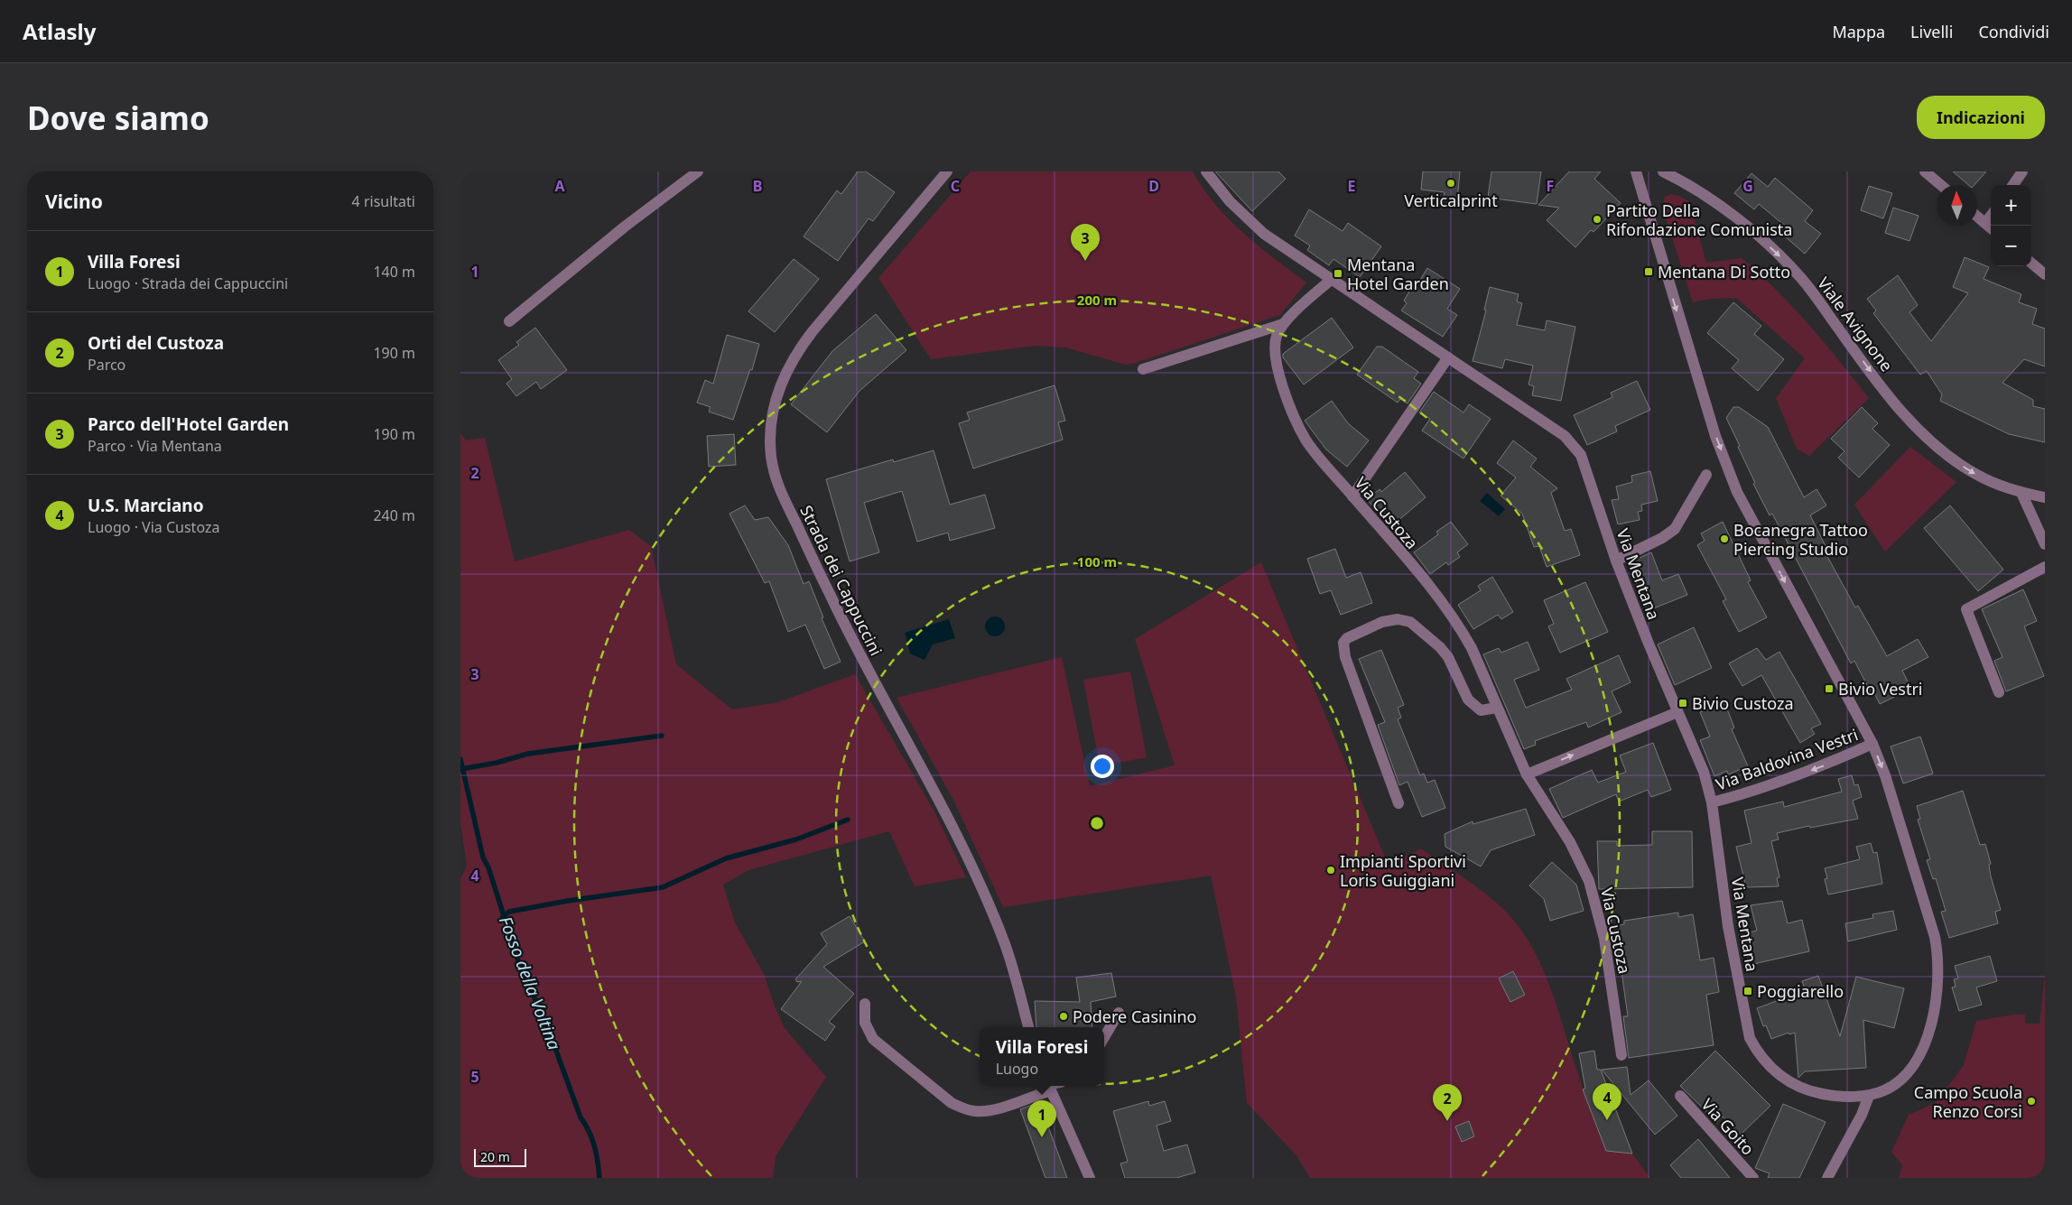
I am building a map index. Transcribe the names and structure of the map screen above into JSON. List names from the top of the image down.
{
  "streets": {
    "street": [
      "Viale Avignone",
      "Via Custoza",
      "Via Mentana",
      "Strada dei Cappuccini",
      "Via Baldovina Vestri",
      "Via Goito"
    ]
  },
  "crossings": [
    ["Via Custoza", "Via Mentana"],
    ["Via Mentana", "Via Baldovina Vestri"]
  ],
  "one_way": ["Viale Avignone", "Via Mentana", "Via Baldovina Vestri"],
  "water": ["Fosso della Voltina"],
  "places": {
    "other": [
      "Verticalprint",
      "Partito Della Rifondazione Comunista",
      "Bocanegra Tattoo Piercing Studio",
      "Impianti Sportivi Loris Guiggiani",
      "Podere Casinino",
      "Campo Scuola Renzo Corsi"
    ],
    "transit": [
      "Mentana Di Sotto",
      "Mentana Hotel Garden",
      "Bivio Vestri",
      "Bivio Custoza",
      "Poggiarello"
    ]
  },
  "scale_bar": "20 m",
  "north": "top",
  "page": {
    "header": "Atlasly",
    "nav": ["Mappa", "Livelli", "Condividi"],
    "buttons": "Indicazioni",
    "title": "Dove siamo",
    "heading": ["Vicino", "4 risultati"],
    "map_buttons": ["+", "−"],
    "pins": [
      "3",
      "4",
      "2",
      "1"
    ],
    "list": [
      {
        "mark": "1",
        "name": "Villa Foresi",
        "note": "Luogo · Strada dei Cappuccini",
        "value": "140 m"
      },
      {
        "mark": "2",
        "name": "Orti del Custoza",
        "note": "Parco",
        "value": "190 m"
      },
      {
        "mark": "3",
        "name": "Parco dell'Hotel Garden",
        "note": "Parco · Via Mentana",
        "value": "190 m"
      },
      {
        "mark": "4",
        "name": "U.S. Marciano",
        "note": "Luogo · Via Custoza",
        "value": "240 m"
      }
    ],
    "popup": ["Villa Foresi", "Luogo"],
    "scale": "20 m"
  },
  "grid": {
    "columns": [
      "A",
      "B",
      "C",
      "D",
      "E",
      "F",
      "G"
    ],
    "rows": [
      "1",
      "2",
      "3",
      "4",
      "5"
    ]
  },
  "rings": ["200 m", "100 m"]
}
